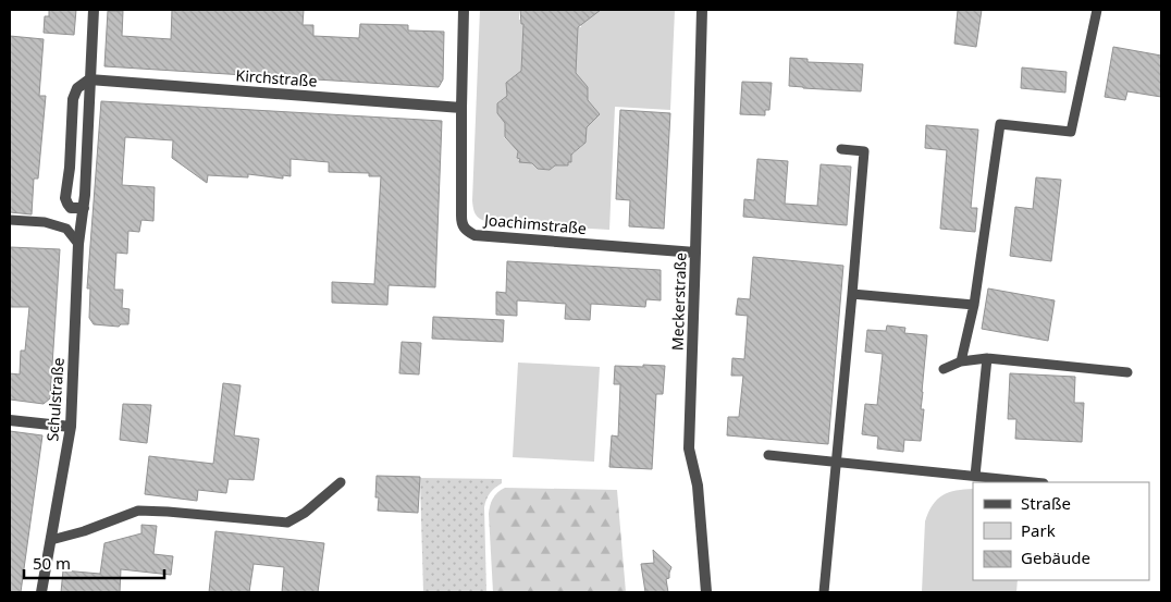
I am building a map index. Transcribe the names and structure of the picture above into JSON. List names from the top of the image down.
{
  "streets": {
    "street": [
      "Kirchstraße",
      "Joachimstraße",
      "Meckerstraße",
      "Schulstraße"
    ]
  },
  "crossings": [
    ["Kirchstraße", "Joachimstraße"],
    ["Kirchstraße", "Schulstraße"],
    ["Joachimstraße", "Meckerstraße"]
  ],
  "legend": ["Straße", "Park", "Gebäude"],
  "scale_bar": "50 m"
}
